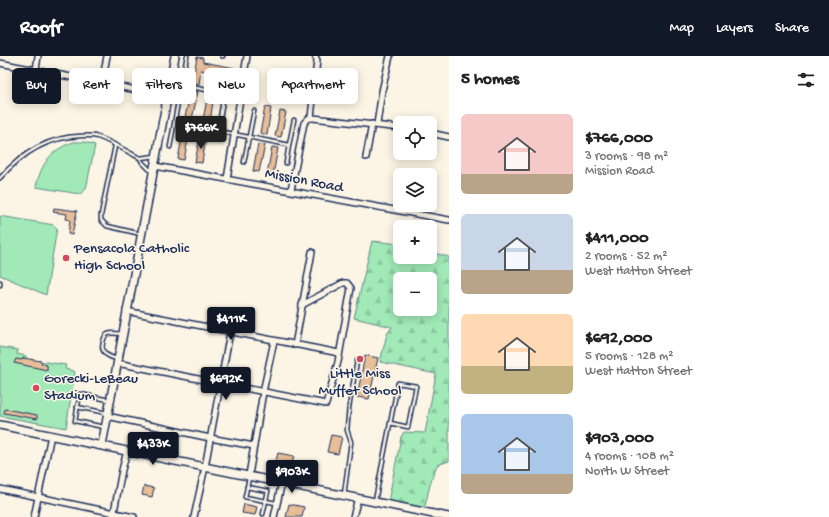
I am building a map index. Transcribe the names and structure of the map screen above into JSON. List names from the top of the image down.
{
  "streets": {
    "street": ["Mission Road"]
  },
  "places": ["Pensacola Catholic High School", "Little Miss Muffet School", "Gorecki-LeBeau Stadium"],
  "page": {
    "header": "Roofr",
    "nav": ["Map", "Layers", "Share"],
    "heading": "5 homes",
    "chip": [
      "Buy",
      "Rent",
      "Filters",
      "New",
      "Apartment"
    ],
    "list": [
      {
        "name": "$766,000",
        "note": "3 rooms · 98 m² · Mission Road"
      },
      {
        "name": "$411,000",
        "note": "2 rooms · 52 m² · West Hatton Street"
      },
      {
        "name": "$692,000",
        "note": "5 rooms · 128 m² · West Hatton Street"
      },
      {
        "name": "$903,000",
        "note": "4 rooms · 108 m² · North W Street"
      }
    ],
    "map_buttons": ["+", "−"],
    "price": [
      "$766K",
      "$411K",
      "$692K",
      "$433K",
      "$903K"
    ]
  }
}
